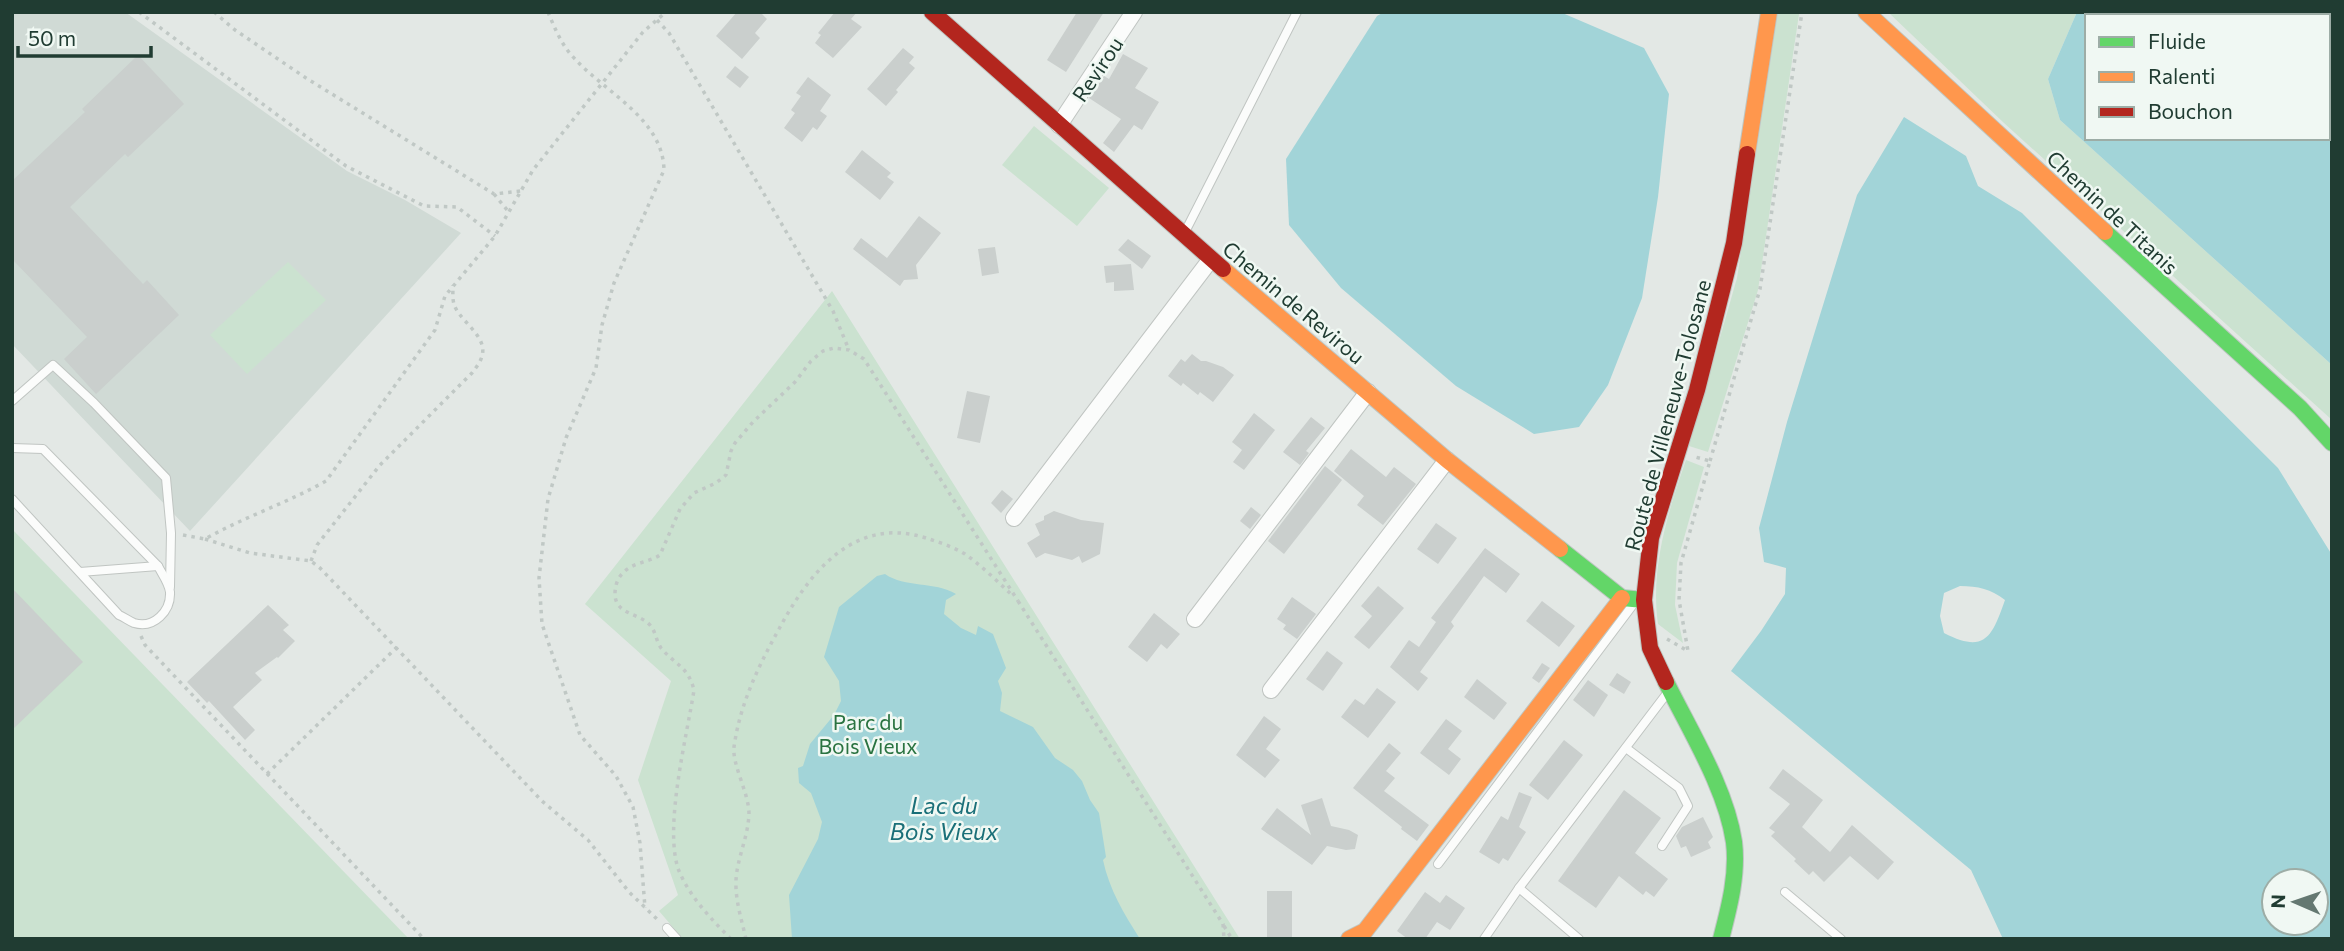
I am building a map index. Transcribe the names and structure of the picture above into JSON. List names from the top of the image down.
{
  "streets": {
    "street": [
      "Revirou",
      "Chemin de Titanis",
      "Chemin de Revirou",
      "Route de Villeneuve-Tolosane"
    ]
  },
  "crossings": [
    ["Revirou", "Chemin de Revirou"],
    ["Chemin de Revirou", "Route de Villeneuve-Tolosane"]
  ],
  "water": ["Lac du Bois Vieux"],
  "parks": ["Parc du Bois Vieux"],
  "legend": ["Fluide", "Ralenti", "Bouchon"],
  "scale_bar": "50 m",
  "north": "left"
}
